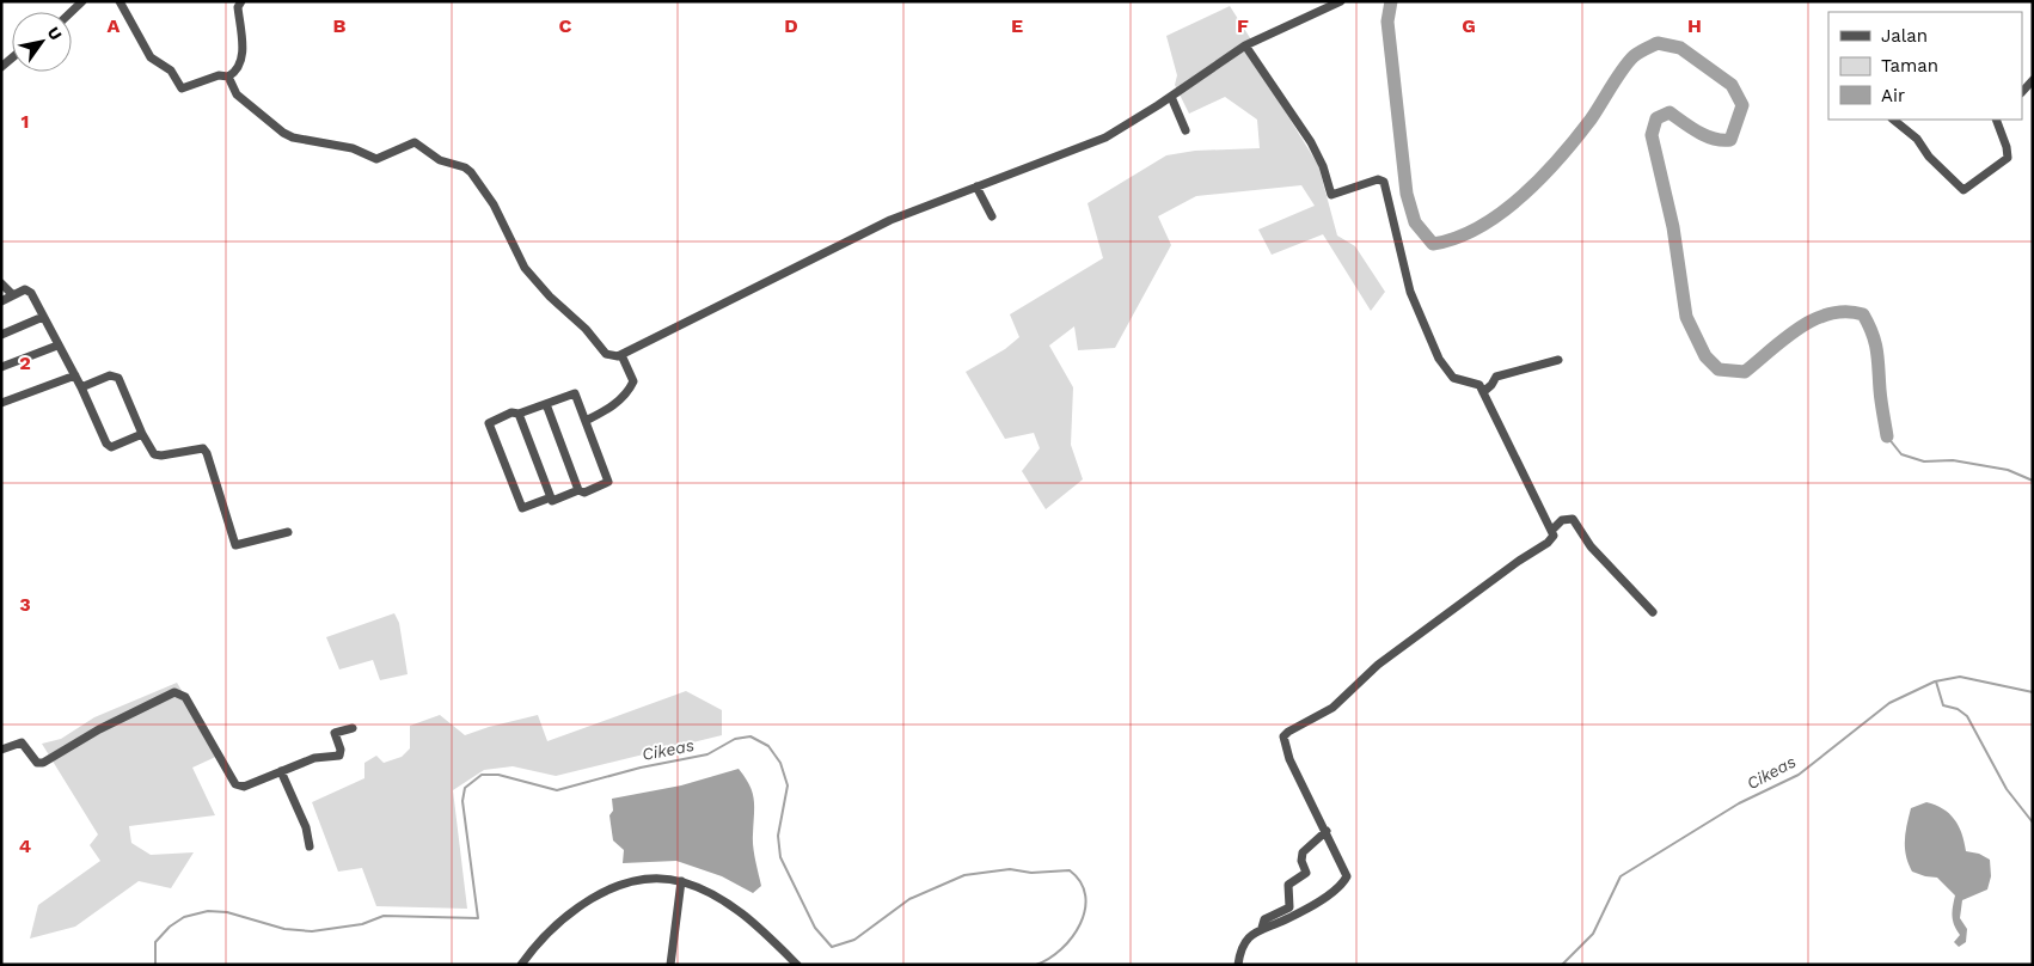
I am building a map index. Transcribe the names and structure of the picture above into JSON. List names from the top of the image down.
{
  "water": ["Cikeas"],
  "legend": ["Jalan", "Taman", "Air"],
  "north": "top right",
  "grid": {
    "columns": [
      "A",
      "B",
      "C",
      "D",
      "E",
      "F",
      "G",
      "H"
    ],
    "rows": [
      "1",
      "2",
      "3",
      "4"
    ]
  }
}
